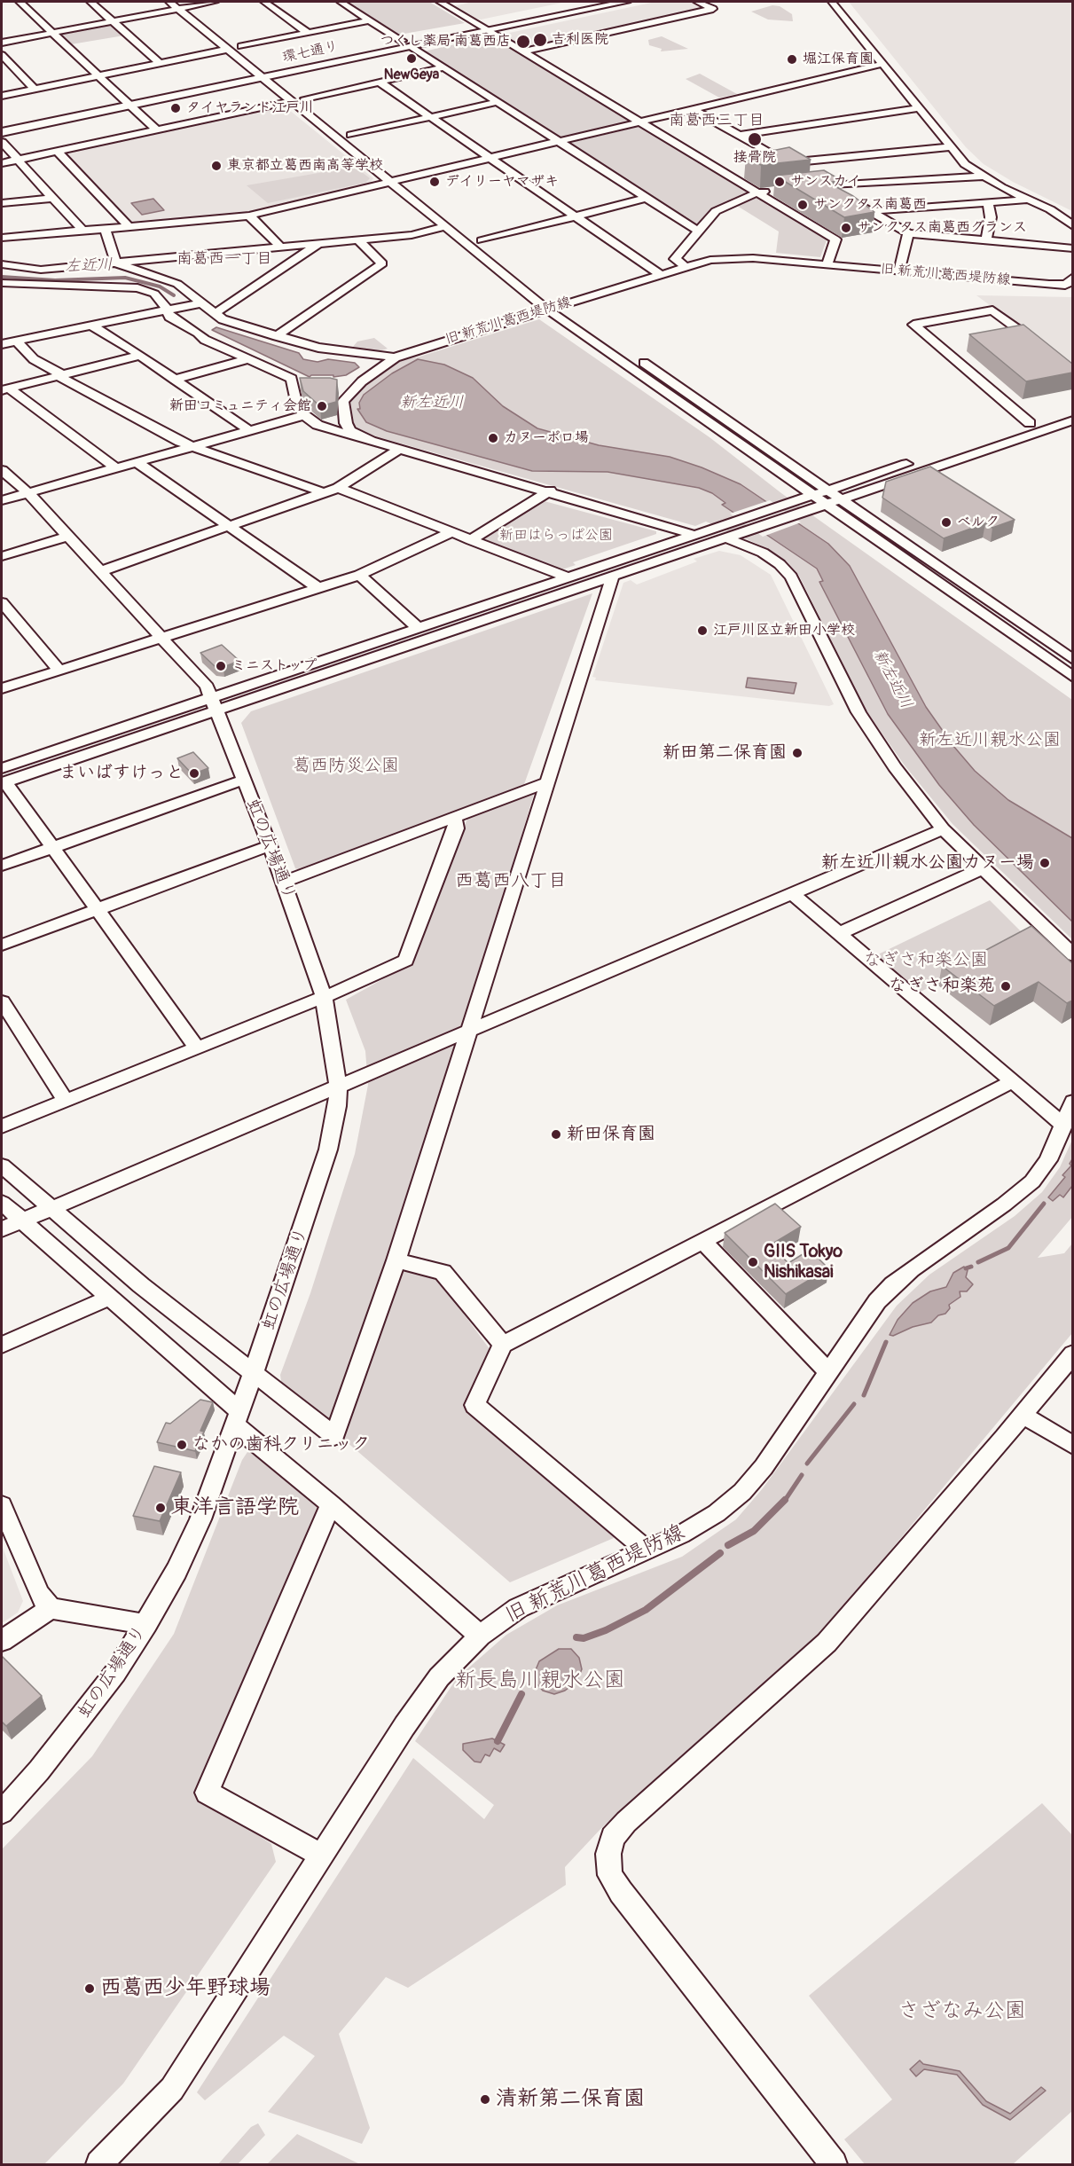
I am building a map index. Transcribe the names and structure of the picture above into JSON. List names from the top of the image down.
{
  "streets": {
    "main road": ["環七通り"],
    "street": ["旧 新荒川葛西堤防線", "虹の広場通り"]
  },
  "districts": ["南葛西三丁目", "南葛西一丁目", "西葛西八丁目"],
  "water": ["左近川", "新左近川"],
  "parks": [
    "新田はらっぱ公園",
    "新左近川親水公園",
    "葛西防災公園",
    "なぎさ和楽公園",
    "新長島川親水公園",
    "さざなみ公園"
  ],
  "places": [
    "吉利医院",
    "つくし薬局 南葛西店",
    "NewGeya",
    "堀江保育園",
    "タイヤランド江戸川",
    "接骨院",
    "東京都立葛西南高等学校",
    "デイリーヤマザキ",
    "サンスカイ",
    "サンクタス南葛西",
    "サンクタス南葛西グランス",
    "新田コミュニティ会館",
    "カヌーポロ場",
    "ベルク",
    "江戸川区立新田小学校",
    "ミニストップ",
    "新田第二保育園",
    "まいばすけっと",
    "新左近川親水公園カヌー場",
    "なぎさ和楽苑",
    "新田保育園",
    "GIIS Tokyo Nishikasai",
    "なかの歯科クリニック",
    "東洋言語学院",
    "西葛西少年野球場",
    "清新第二保育園"
  ]
}
